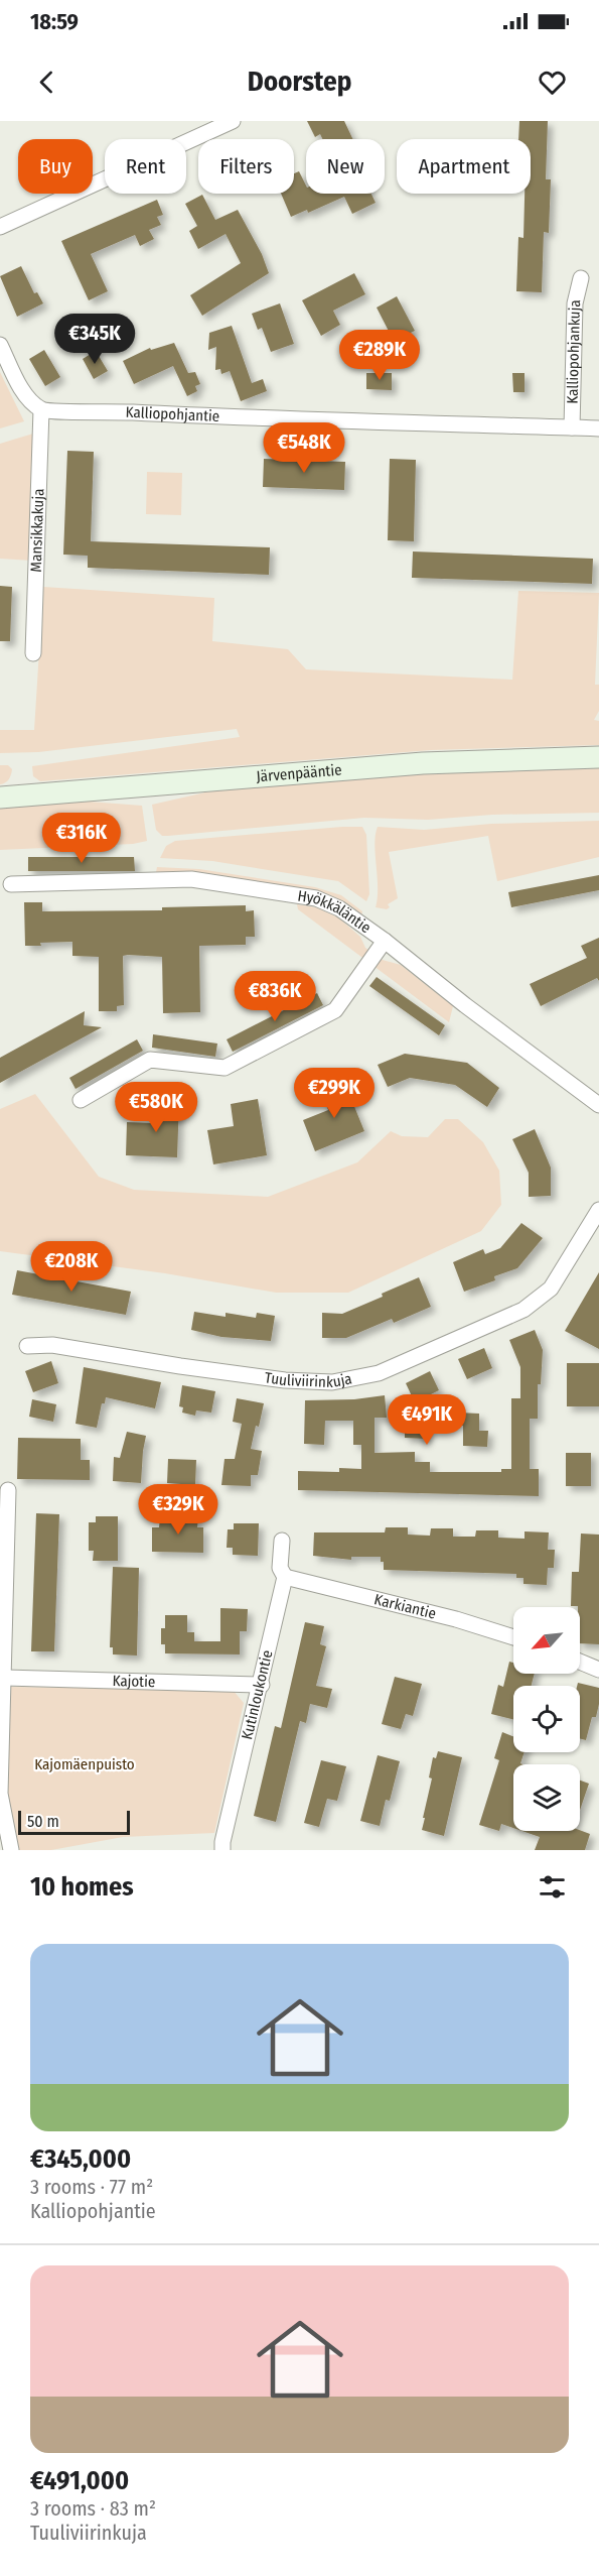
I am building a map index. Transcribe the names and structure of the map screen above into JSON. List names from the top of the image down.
{
  "streets": {
    "main road": ["Järvenpääntie"],
    "street": [
      "Kalliopohjankuja",
      "Kalliopohjantie",
      "Mansikkakuja",
      "Hyökkäläntie",
      "Tuuliviirinkuja",
      "Karkiantie",
      "Kajotie",
      "Kutinloukontie"
    ]
  },
  "crossings": [
    ["Kalliopohjankuja", "Kalliopohjantie"],
    ["Kalliopohjantie", "Mansikkakuja"],
    ["Karkiantie", "Kutinloukontie"],
    ["Kajotie", "Kutinloukontie"]
  ],
  "parks": ["Kajomäenpuisto"],
  "scale_bar": "50 m",
  "north": "bottom left",
  "page": {
    "status": "18:59",
    "header": "Doorstep",
    "chip": [
      "Buy",
      "Rent",
      "Filters",
      "New",
      "Apartment"
    ],
    "price": [
      "€345K",
      "€289K",
      "€548K",
      "€316K",
      "€836K",
      "€299K",
      "€580K",
      "€208K",
      "€491K",
      "€329K"
    ],
    "scale": "50 m",
    "heading": "10 homes",
    "list": [
      {
        "name": "€345,000",
        "note": "3 rooms · 77 m² · Kalliopohjantie"
      },
      {
        "name": "€491,000",
        "note": "3 rooms · 83 m² · Tuuliviirinkuja"
      }
    ]
  }
}
